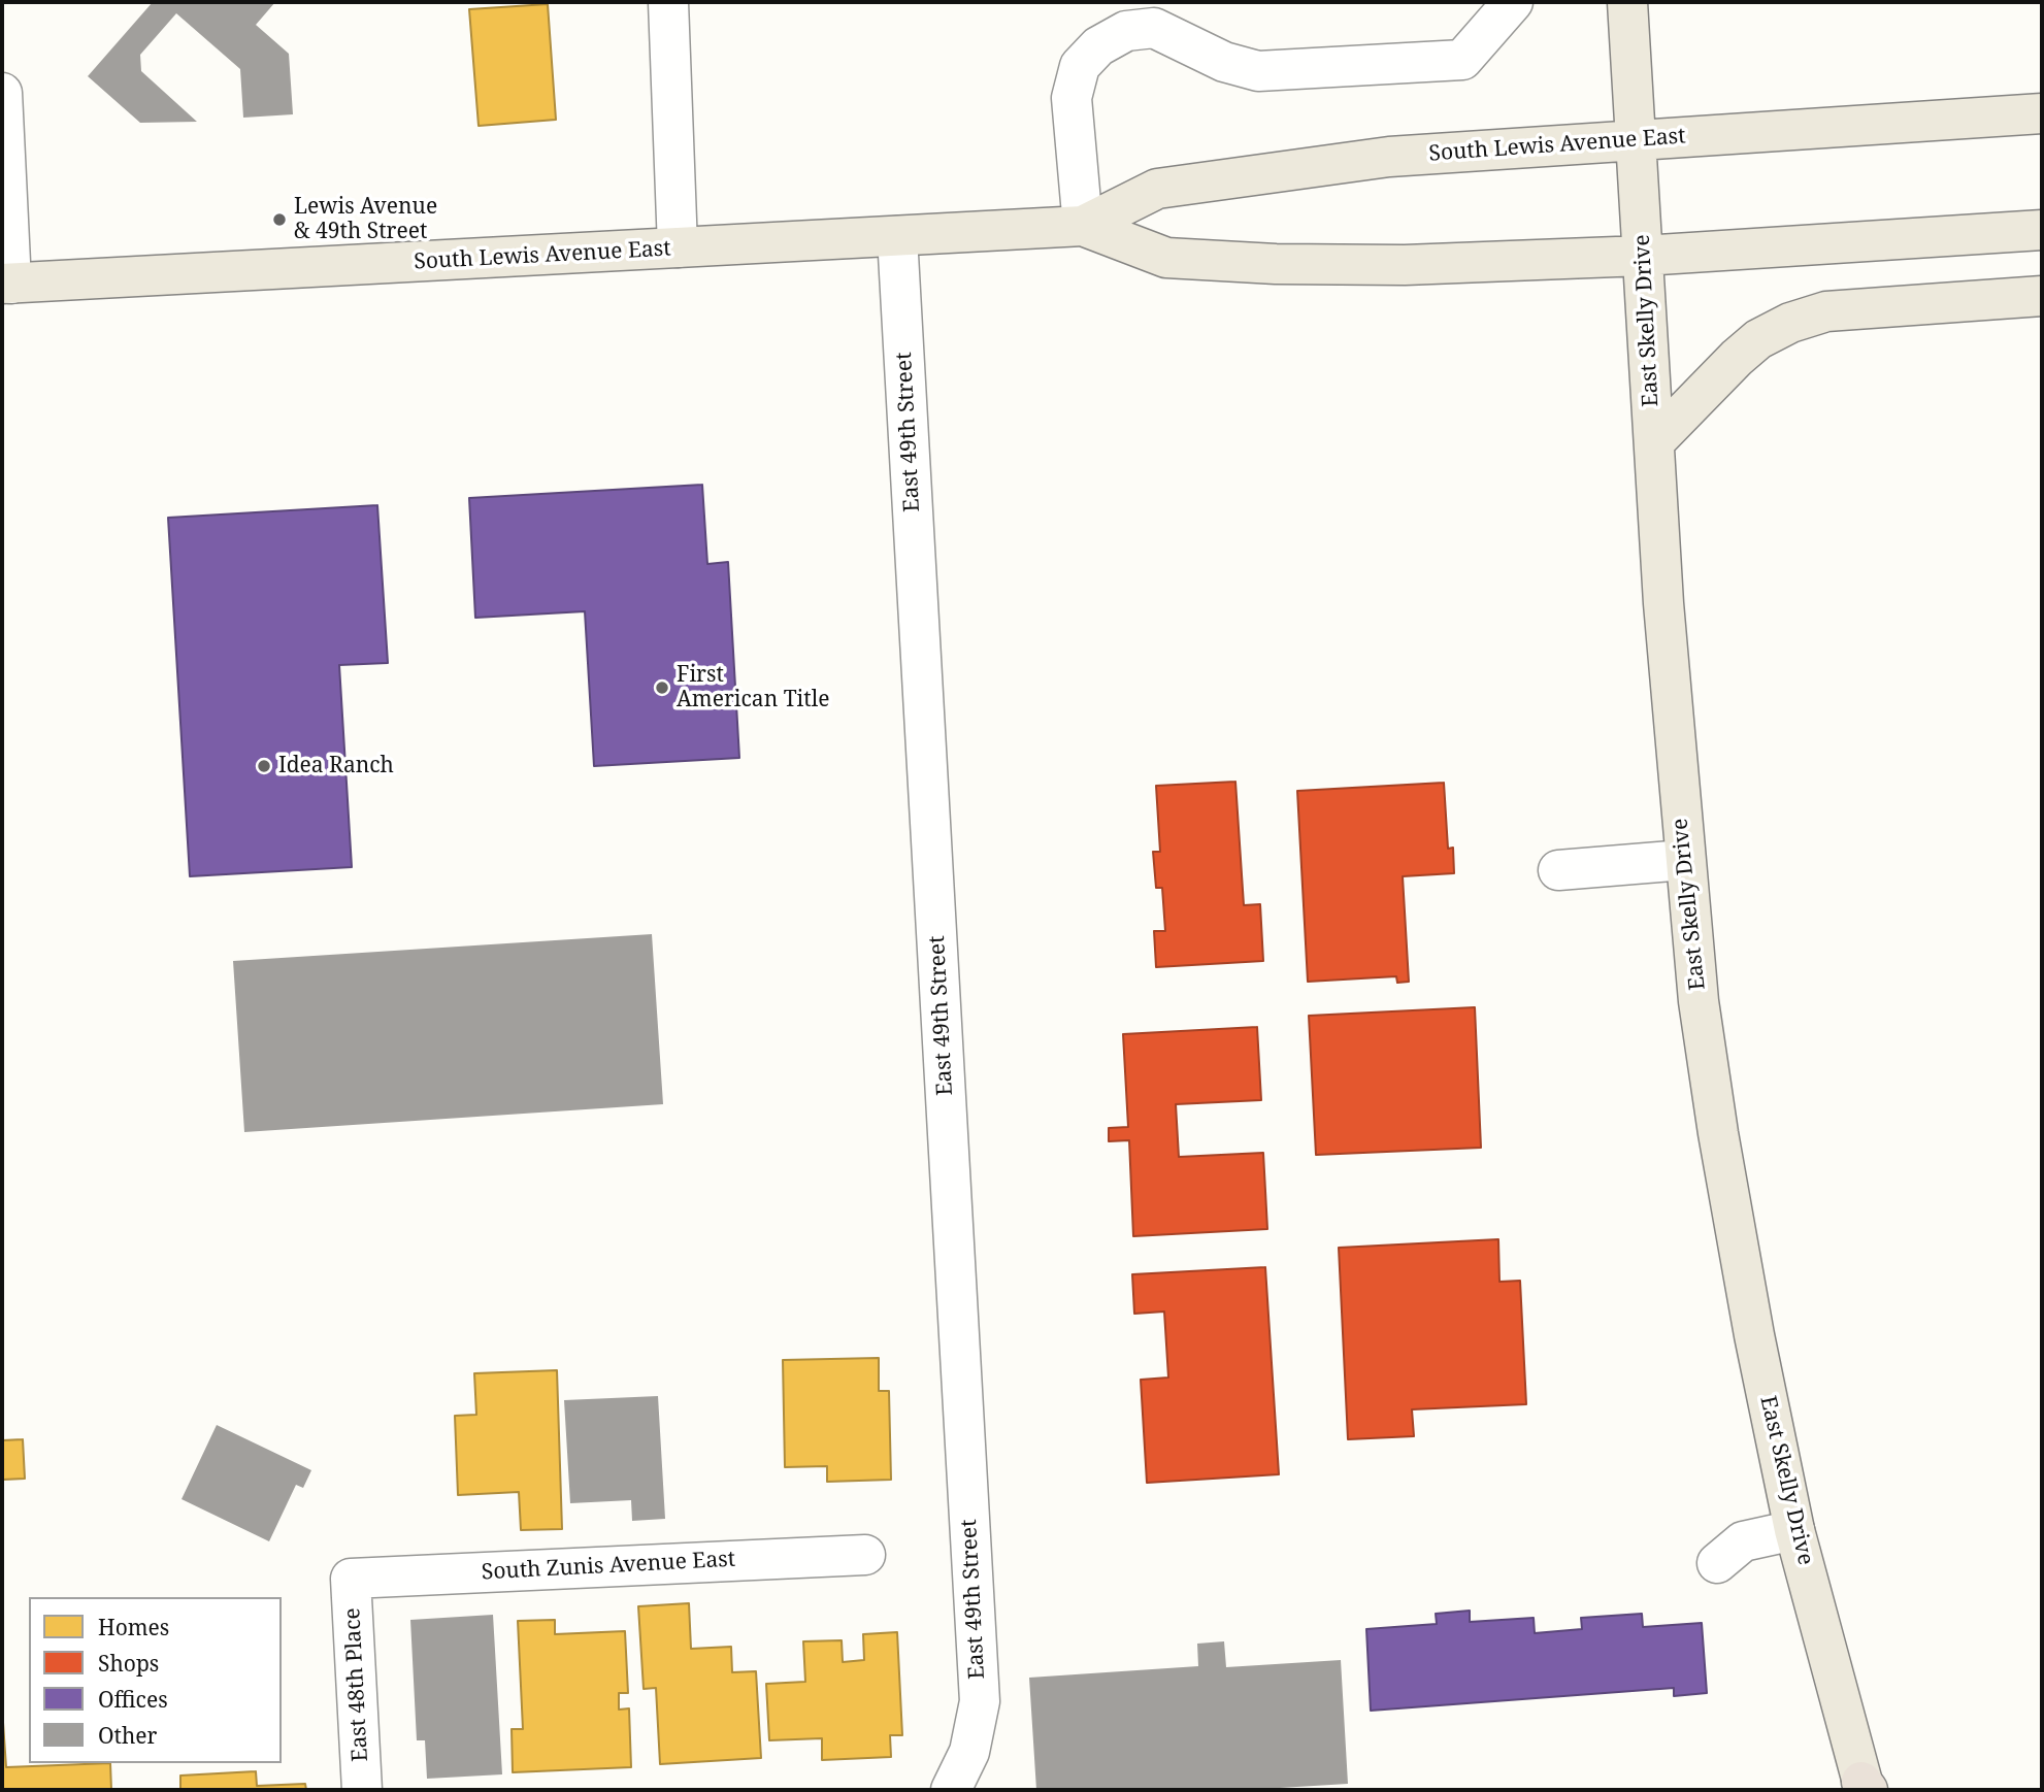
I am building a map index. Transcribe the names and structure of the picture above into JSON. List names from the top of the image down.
{
  "streets": {
    "main road": ["South Lewis Avenue East", "East Skelly Drive"],
    "street": ["East 49th Street", "South Zunis Avenue East", "East 48th Place"]
  },
  "crossings": [
    ["South Lewis Avenue East", "East Skelly Drive"],
    ["South Lewis Avenue East", "East 49th Street"],
    ["South Zunis Avenue East", "East 48th Place"]
  ],
  "places": ["Lewis Avenue & 49th Street", "First American Title", "Idea Ranch"],
  "legend": [
    "Homes",
    "Shops",
    "Offices",
    "Other"
  ]
}
